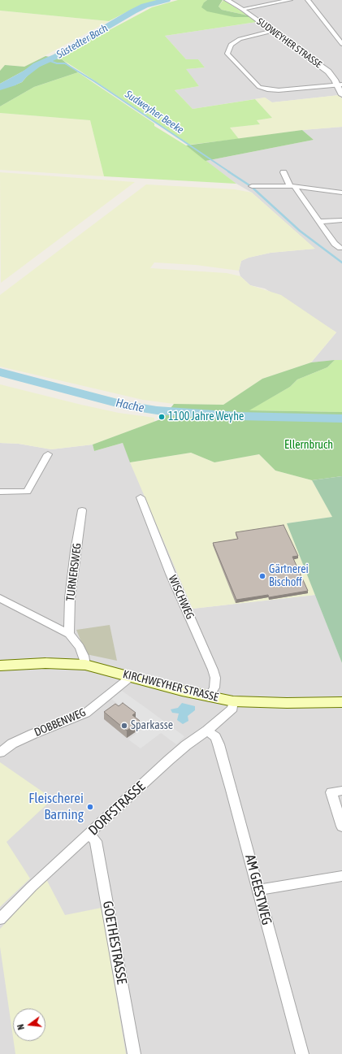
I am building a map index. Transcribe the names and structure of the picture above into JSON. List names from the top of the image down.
{
  "streets": {
    "main road": ["KIRCHWEYHER STRASSE"],
    "street": [
      "SUDWEYHER STRASSE",
      "TURNERSWEG",
      "WISCHWEG",
      "DOBBENWEG",
      "DORFSTRASSE",
      "AM GEESTWEG",
      "GOETHESTRASSE"
    ]
  },
  "crossings": [
    ["WISCHWEG", "KIRCHWEYHER STRASSE"],
    ["KIRCHWEYHER STRASSE", "DOBBENWEG"],
    ["KIRCHWEYHER STRASSE", "DORFSTRASSE"],
    ["DORFSTRASSE", "AM GEESTWEG"],
    ["DORFSTRASSE", "GOETHESTRASSE"]
  ],
  "water": ["Süstedter Bach", "Sudweyher Beeke", "Hache"],
  "parks": ["Ellernbruch"],
  "places": [
    "1100 Jahre Weyhe",
    "Gärtnerei Bischoff",
    "Sparkasse",
    "Fleischerei Barning"
  ],
  "north": "left"
}
